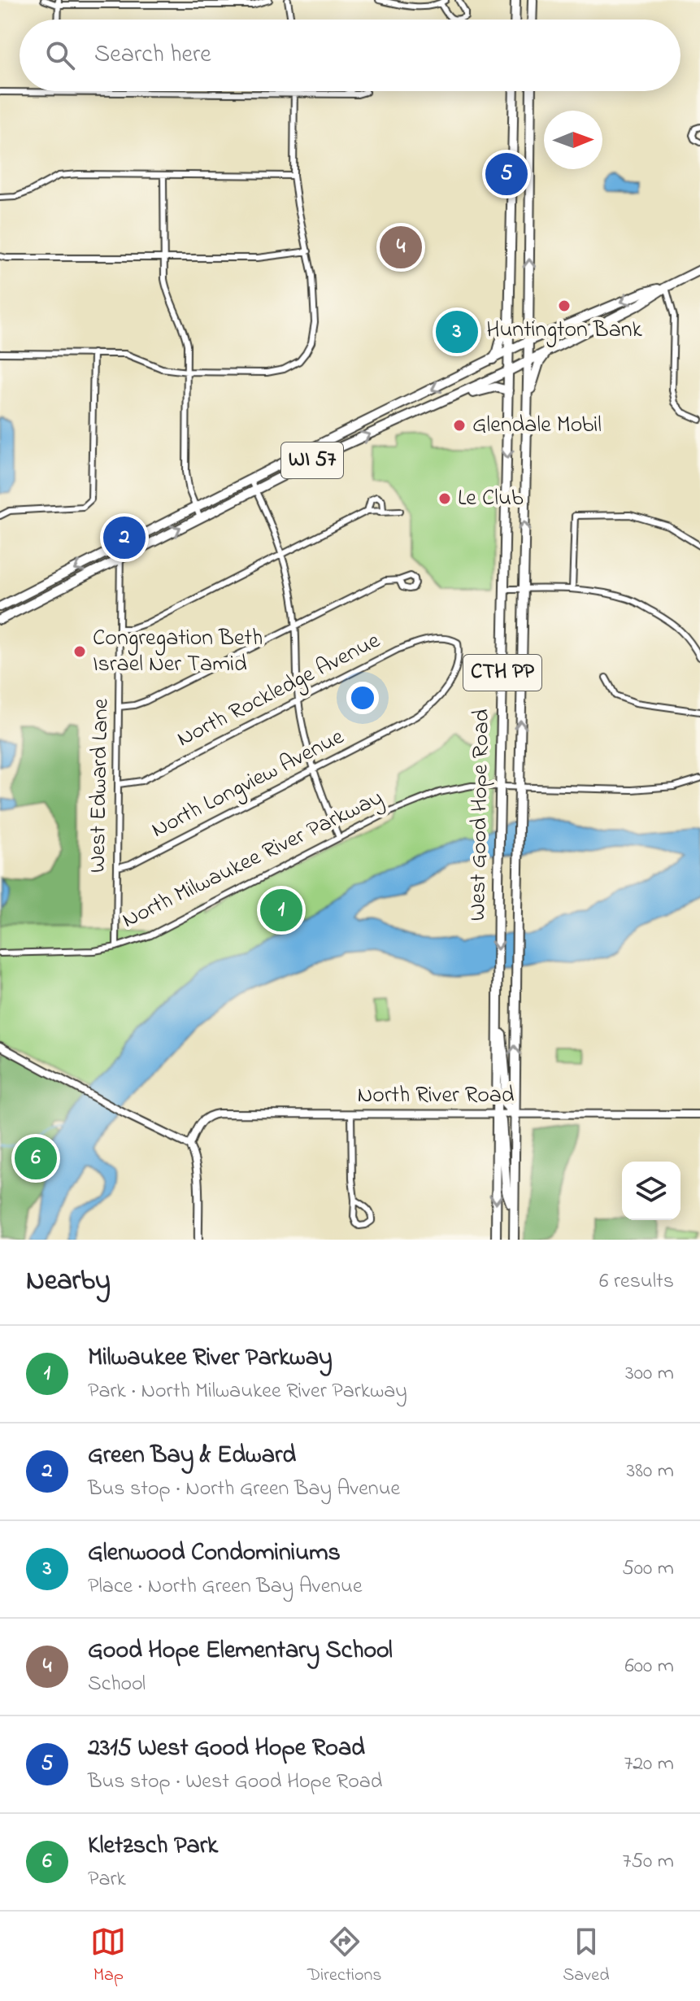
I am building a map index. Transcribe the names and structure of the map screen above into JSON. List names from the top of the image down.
{
  "streets": {
    "main road": ["WI 57", "CTH PP", "West Good Hope Road"],
    "street": [
      "North Rockledge Avenue",
      "North Longview Avenue",
      "West Edward Lane",
      "North Milwaukee River Parkway",
      "North River Road"
    ]
  },
  "crossings": [
    ["WI 57", "West Edward Lane"],
    ["WI 57", "West Good Hope Road"],
    ["North Rockledge Avenue", "North Longview Avenue"],
    ["North Rockledge Avenue", "West Edward Lane"],
    ["North Longview Avenue", "West Edward Lane"],
    ["West Edward Lane", "North Milwaukee River Parkway"],
    ["West Good Hope Road", "North Milwaukee River Parkway"],
    ["West Good Hope Road", "North River Road"]
  ],
  "places": [
    "Huntington Bank",
    "Glendale Mobil",
    "Le Club",
    "Congregation Beth Israel Ner Tamid"
  ],
  "north": "right",
  "page": {
    "search": "Search here",
    "pins": [
      "5",
      "4",
      "3",
      "2",
      "1",
      "6"
    ],
    "heading": ["Nearby", "6 results"],
    "list": [
      {
        "mark": "1",
        "name": "Milwaukee River Parkway",
        "note": "Park · North Milwaukee River Parkway",
        "value": "300 m"
      },
      {
        "mark": "2",
        "name": "Green Bay & Edward",
        "note": "Bus stop · North Green Bay Avenue",
        "value": "380 m"
      },
      {
        "mark": "3",
        "name": "Glenwood Condominiums",
        "note": "Place · North Green Bay Avenue",
        "value": "500 m"
      },
      {
        "mark": "4",
        "name": "Good Hope Elementary School",
        "note": "School",
        "value": "600 m"
      },
      {
        "mark": "5",
        "name": "2315 West Good Hope Road",
        "note": "Bus stop · West Good Hope Road",
        "value": "720 m"
      },
      {
        "mark": "6",
        "name": "Kletzsch Park",
        "note": "Park",
        "value": "750 m"
      }
    ],
    "nav": ["Map", "Directions", "Saved"]
  }
}
